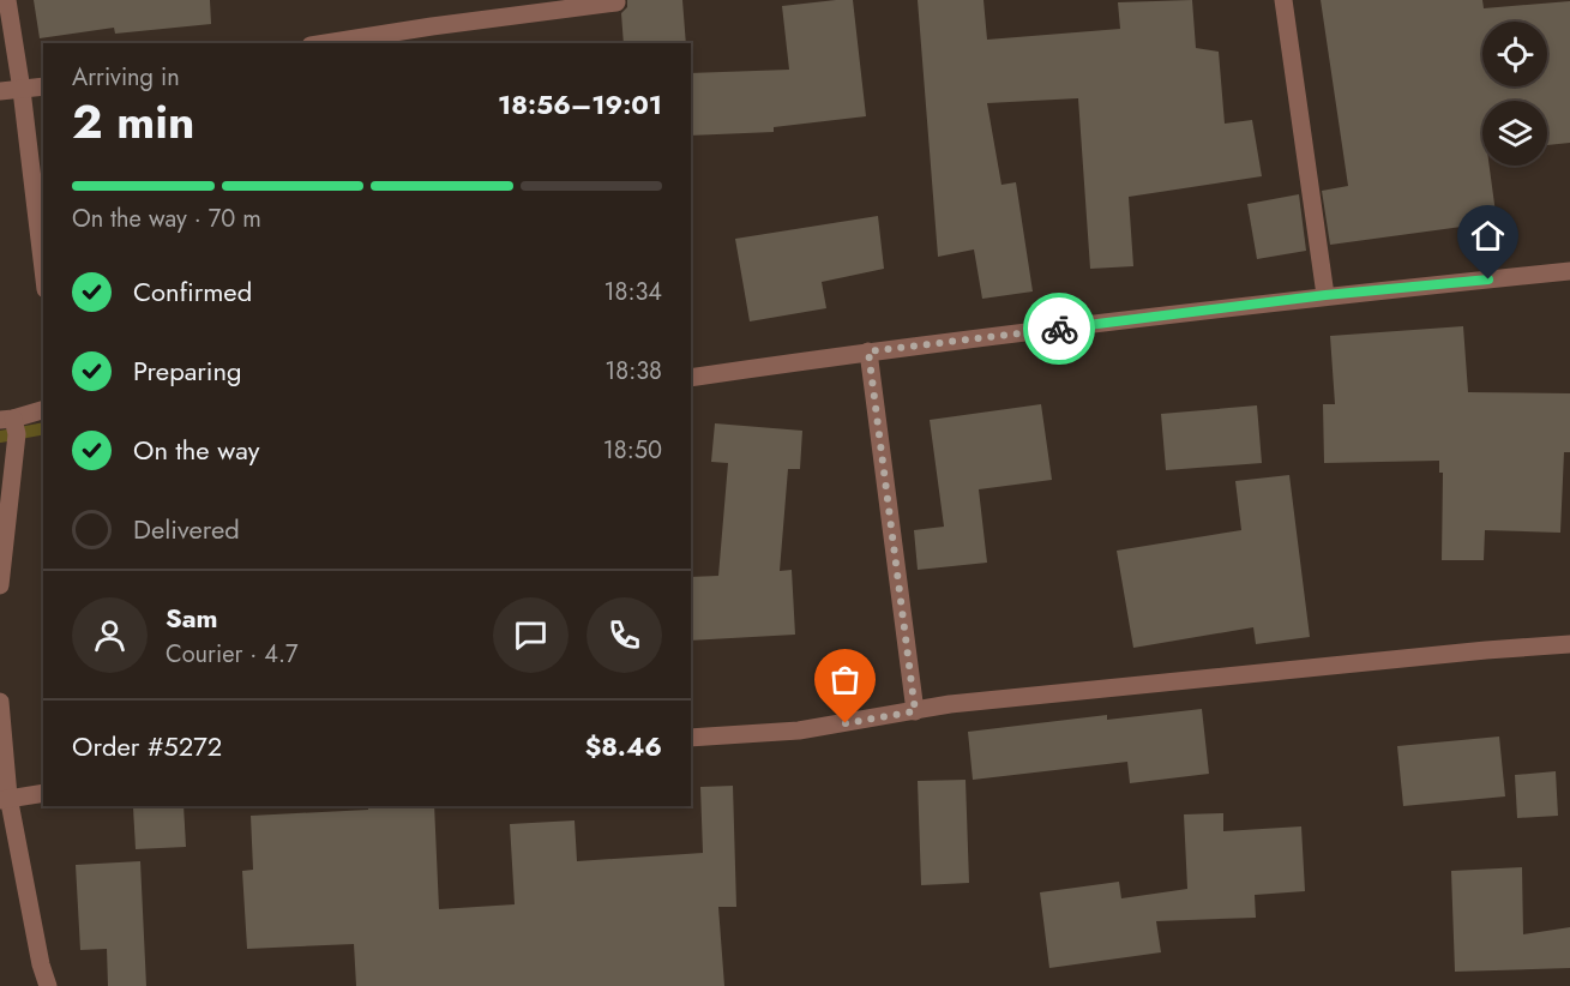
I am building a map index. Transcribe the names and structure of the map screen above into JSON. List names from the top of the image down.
{
  "page": {
    "heading": ["2 min", "Arriving in", "18:56–19:01"],
    "panel": [
      "Sam",
      "Courier · 4.7",
      "Order #5272",
      "$8.46"
    ],
    "bar": "On the way · 70 m",
    "list": [
      ["Confirmed", "18:34"],
      ["Preparing", "18:38"],
      ["On the way", "18:50"],
      "Delivered"
    ]
  }
}
